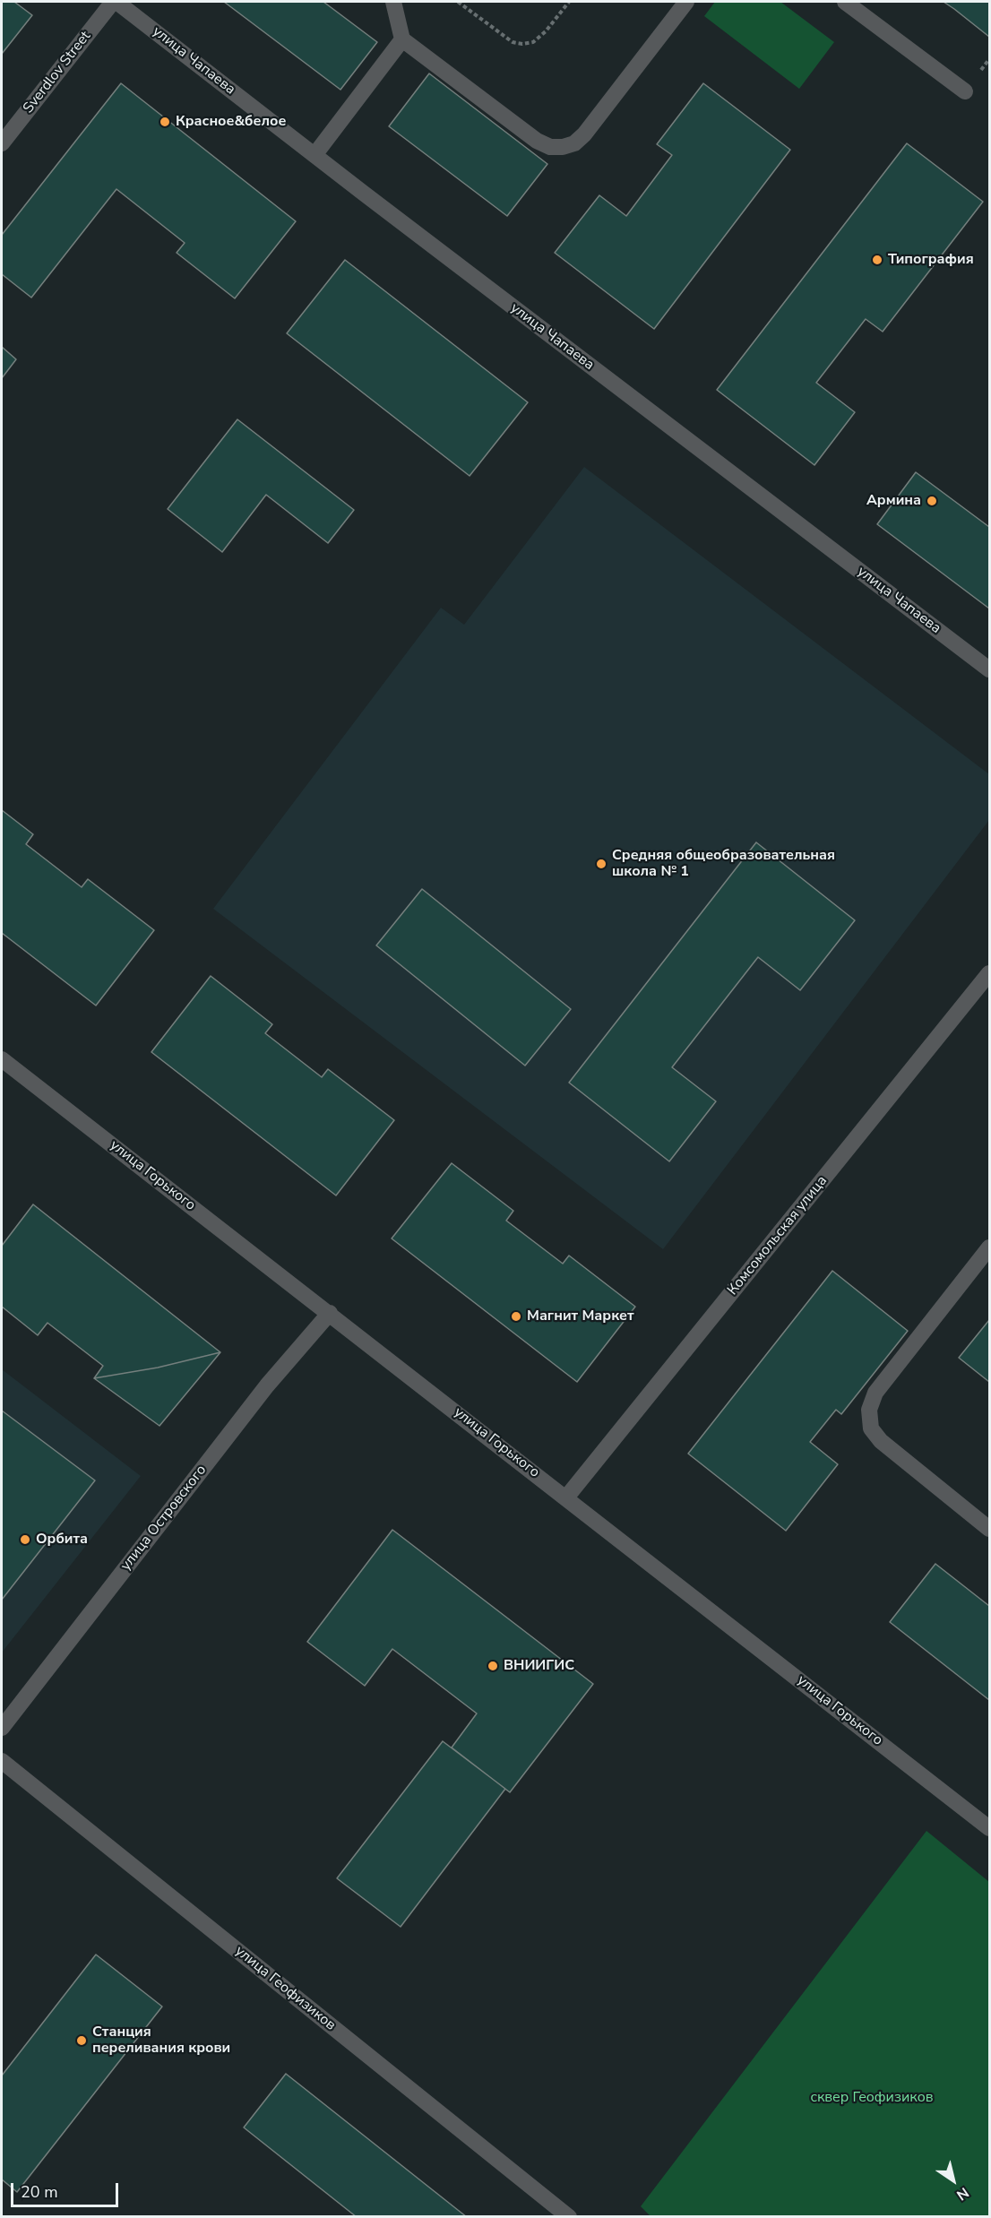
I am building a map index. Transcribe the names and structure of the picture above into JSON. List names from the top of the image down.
{
  "streets": {
    "street": [
      "улица Чапаева",
      "Sverdlov Street",
      "улица Горького",
      "Комсомольская улица",
      "улица Островского",
      "улица Геофизиков"
    ]
  },
  "crossings": [
    ["улица Чапаева", "Sverdlov Street"],
    ["улица Горького", "Комсомольская улица"],
    ["улица Горького", "улица Островского"]
  ],
  "parks": ["cквер Геофизиков"],
  "places": [
    "Красное&белое",
    "Типография",
    "Армина",
    "Средняя общеобразовательная школа № 1",
    "Магнит Маркет",
    "Орбита",
    "ВНИИГИС",
    "Станция переливания крови"
  ],
  "scale_bar": "20 m",
  "north": "bottom right"
}
